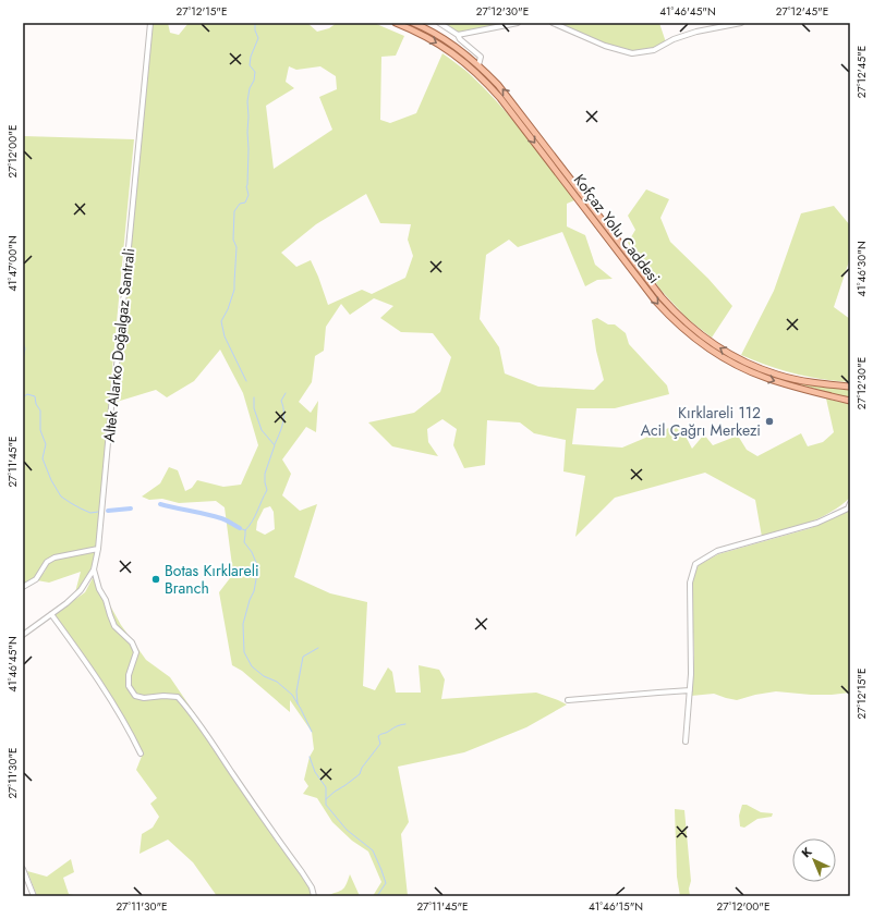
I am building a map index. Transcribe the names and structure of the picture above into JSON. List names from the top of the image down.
{
  "streets": {
    "main road": ["Kofçaz Yolu Caddesi"],
    "street": ["Altek Alarko Doğalgaz Santrali"]
  },
  "places": ["Kırklareli 112 Acil Çağrı Merkezi", "Botas Kırklareli Branch"],
  "north": "top left",
  "coordinates": [
    "27°12'15\"E",
    "27°12'30\"E",
    "41°46'45\"N",
    "27°12'45\"E",
    "27°12'00\"E",
    "41°47'00\"N",
    "41°46'30\"N",
    "27°11'45\"E",
    "27°11'30\"E",
    "41°46'15\"N"
  ]
}
